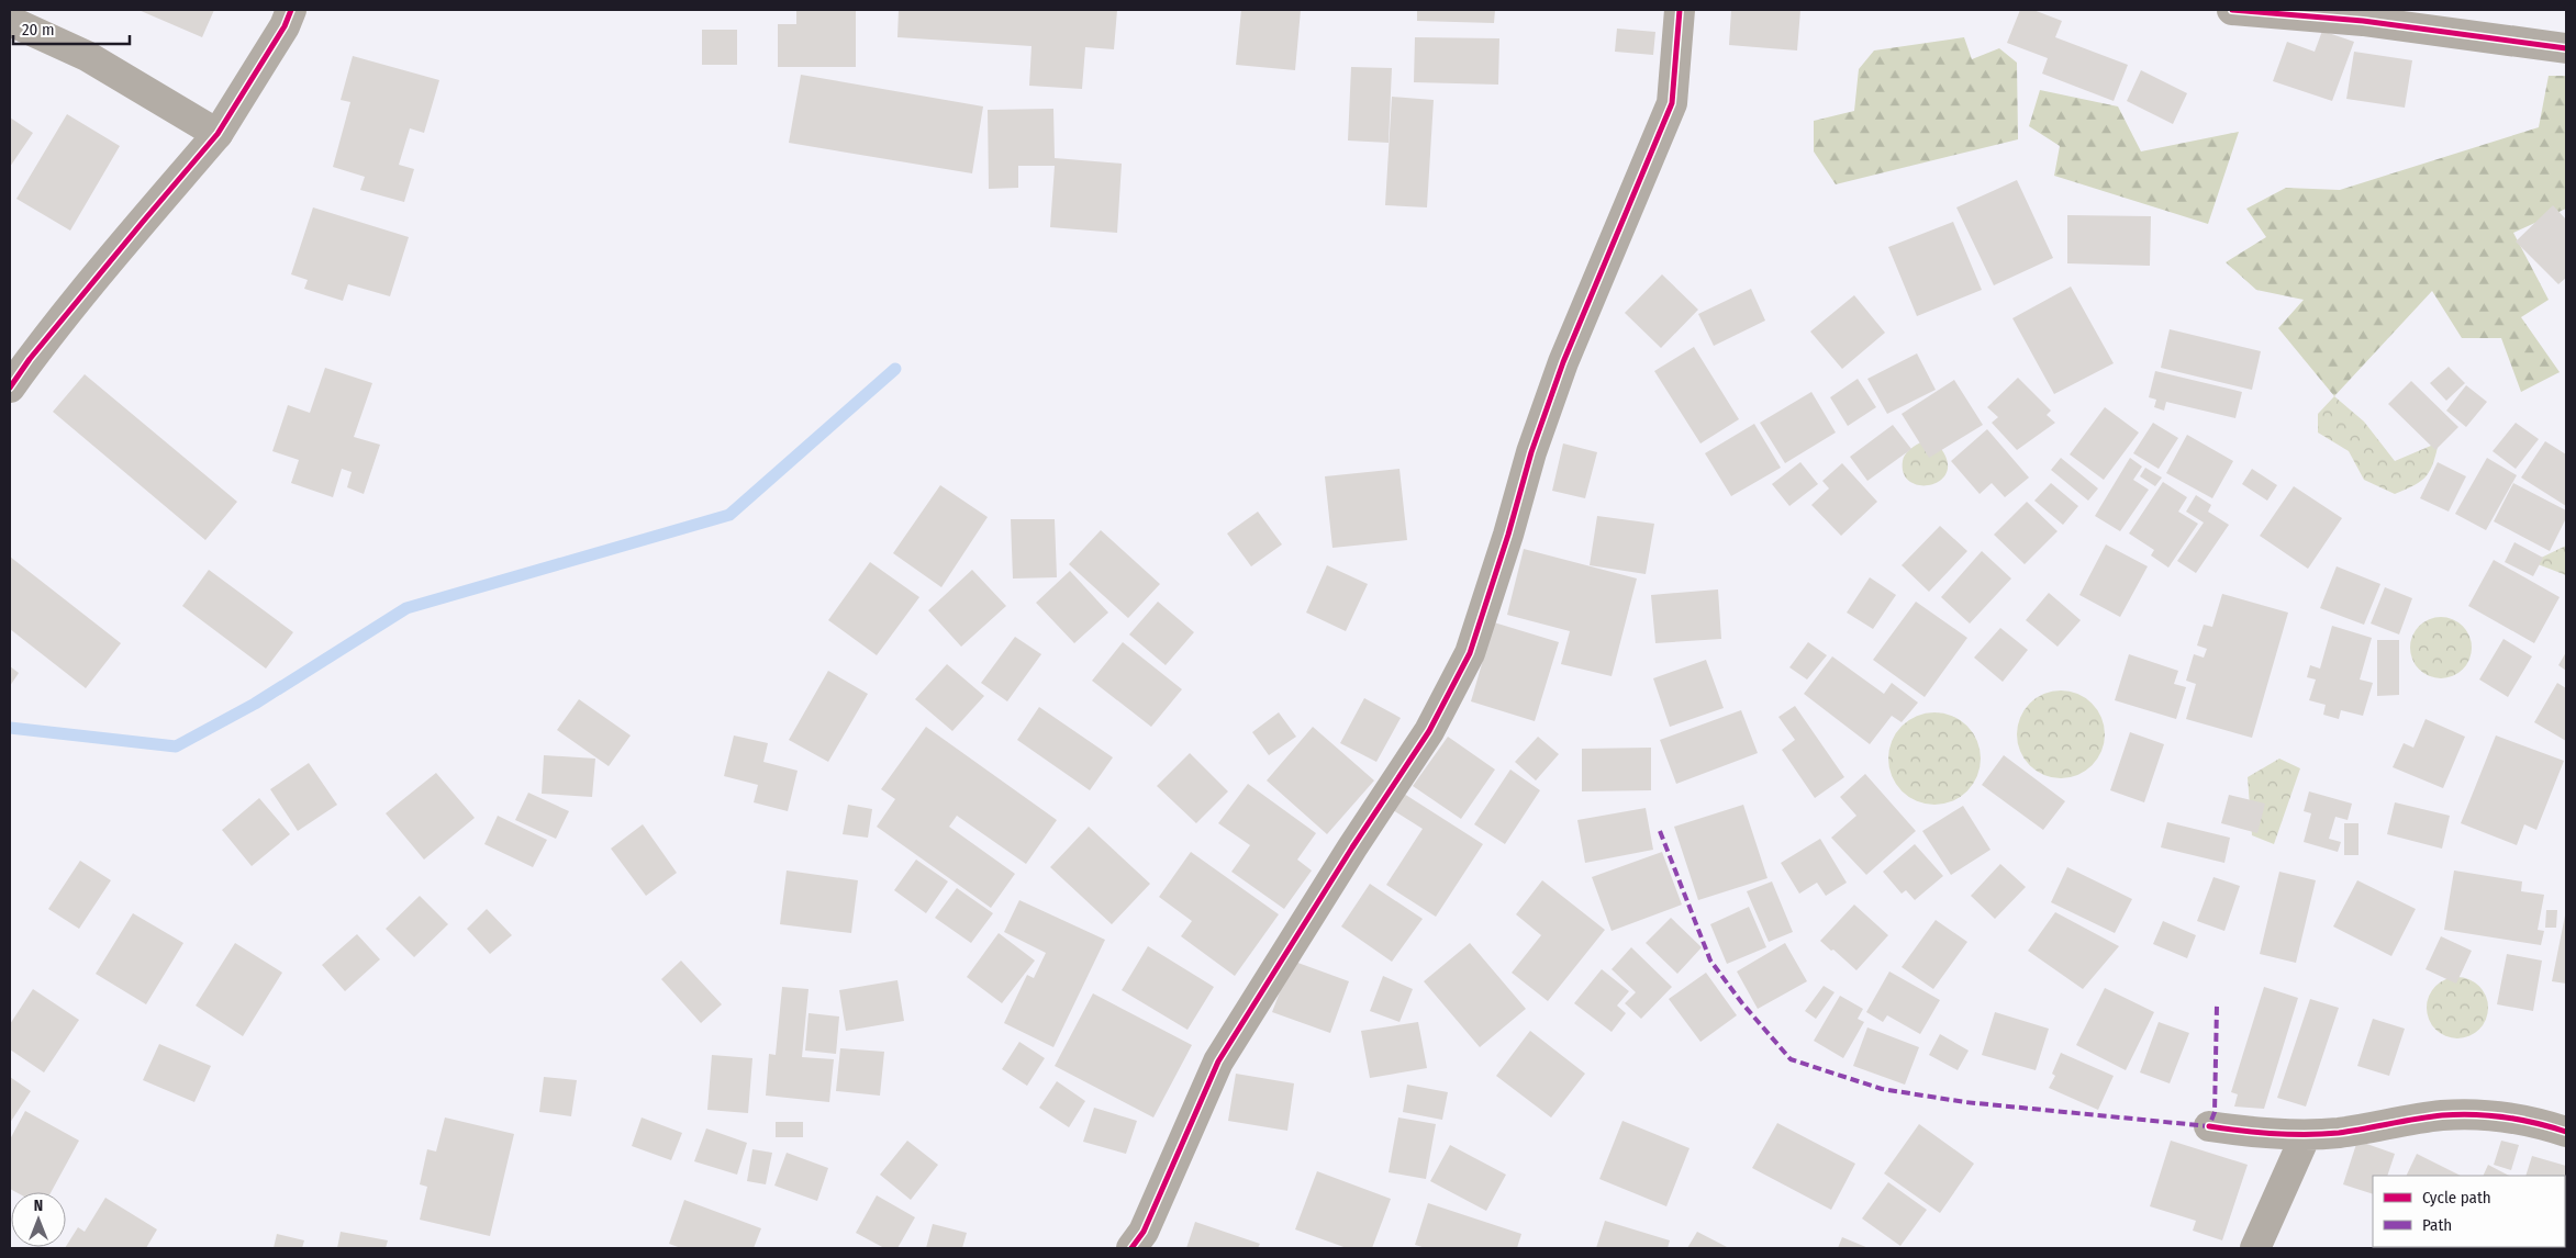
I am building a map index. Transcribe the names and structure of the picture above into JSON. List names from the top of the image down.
{
  "legend": ["Cycle path", "Path"],
  "scale_bar": "20 m",
  "north": "top"
}
